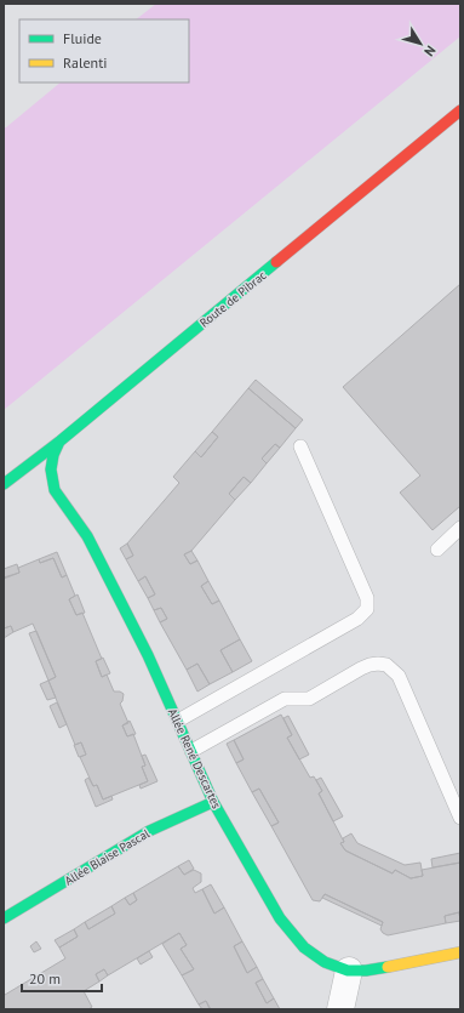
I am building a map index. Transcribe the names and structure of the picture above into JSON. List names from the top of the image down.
{
  "streets": {
    "street": ["Route de Pibrac", "Allée René Descartes", "Allée Blaise Pascal"]
  },
  "crossings": [
    ["Route de Pibrac", "Allée René Descartes"],
    ["Allée René Descartes", "Allée Blaise Pascal"]
  ],
  "legend": ["Fluide", "Ralenti"],
  "scale_bar": "20 m",
  "north": "bottom right"
}
